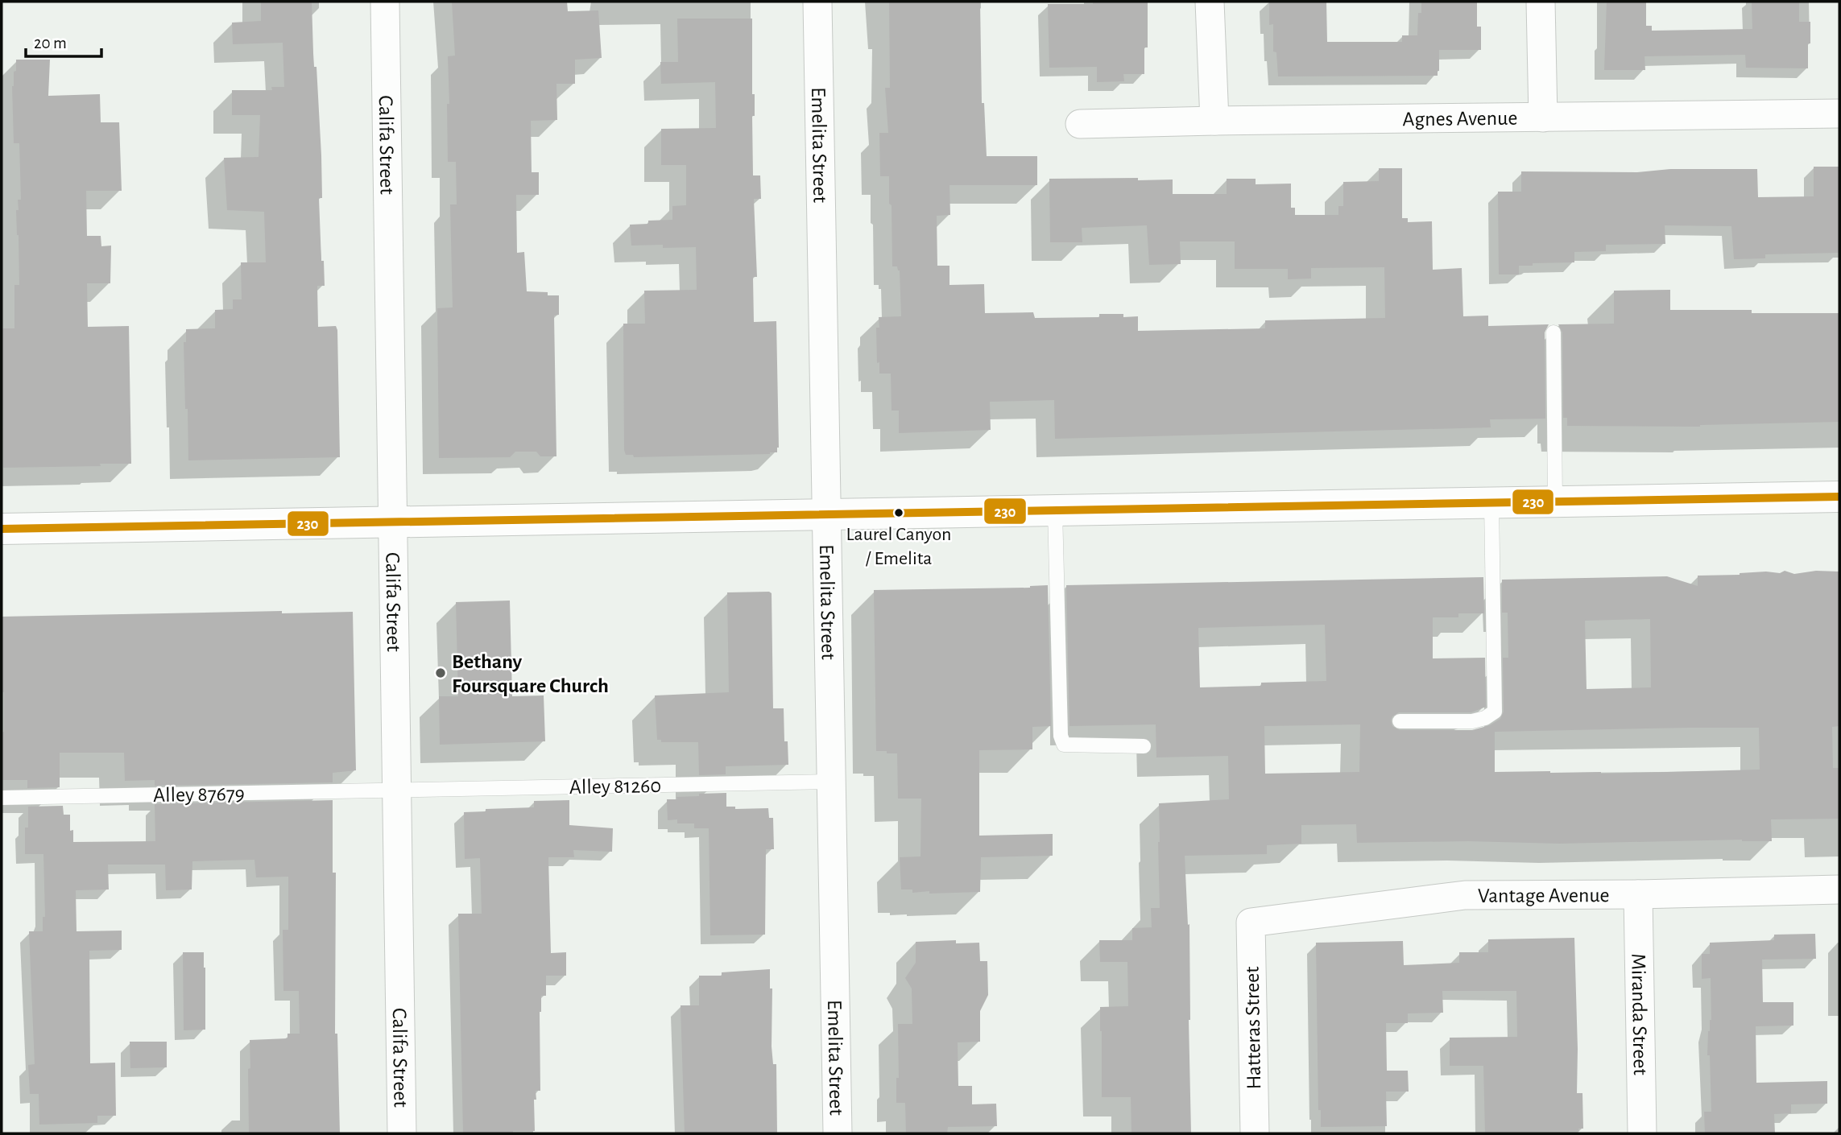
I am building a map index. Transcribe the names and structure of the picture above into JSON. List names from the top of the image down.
{
  "streets": {
    "street": [
      "Agnes Avenue",
      "Califa Street",
      "Emelita Street",
      "Vantage Avenue",
      "Miranda Street",
      "Hatteras Street"
    ],
    "lane": ["Alley 81260", "Alley 87679"]
  },
  "crossings": [
    ["Califa Street", "Alley 81260"],
    ["Califa Street", "Alley 87679"],
    ["Emelita Street", "Alley 81260"],
    ["Alley 81260", "Alley 87679"],
    ["Vantage Avenue", "Miranda Street"],
    ["Vantage Avenue", "Hatteras Street"]
  ],
  "places": ["Laurel Canyon / Emelita", "Bethany Foursquare Church"],
  "lines": ["transit line 230"],
  "scale_bar": "20 m"
}
